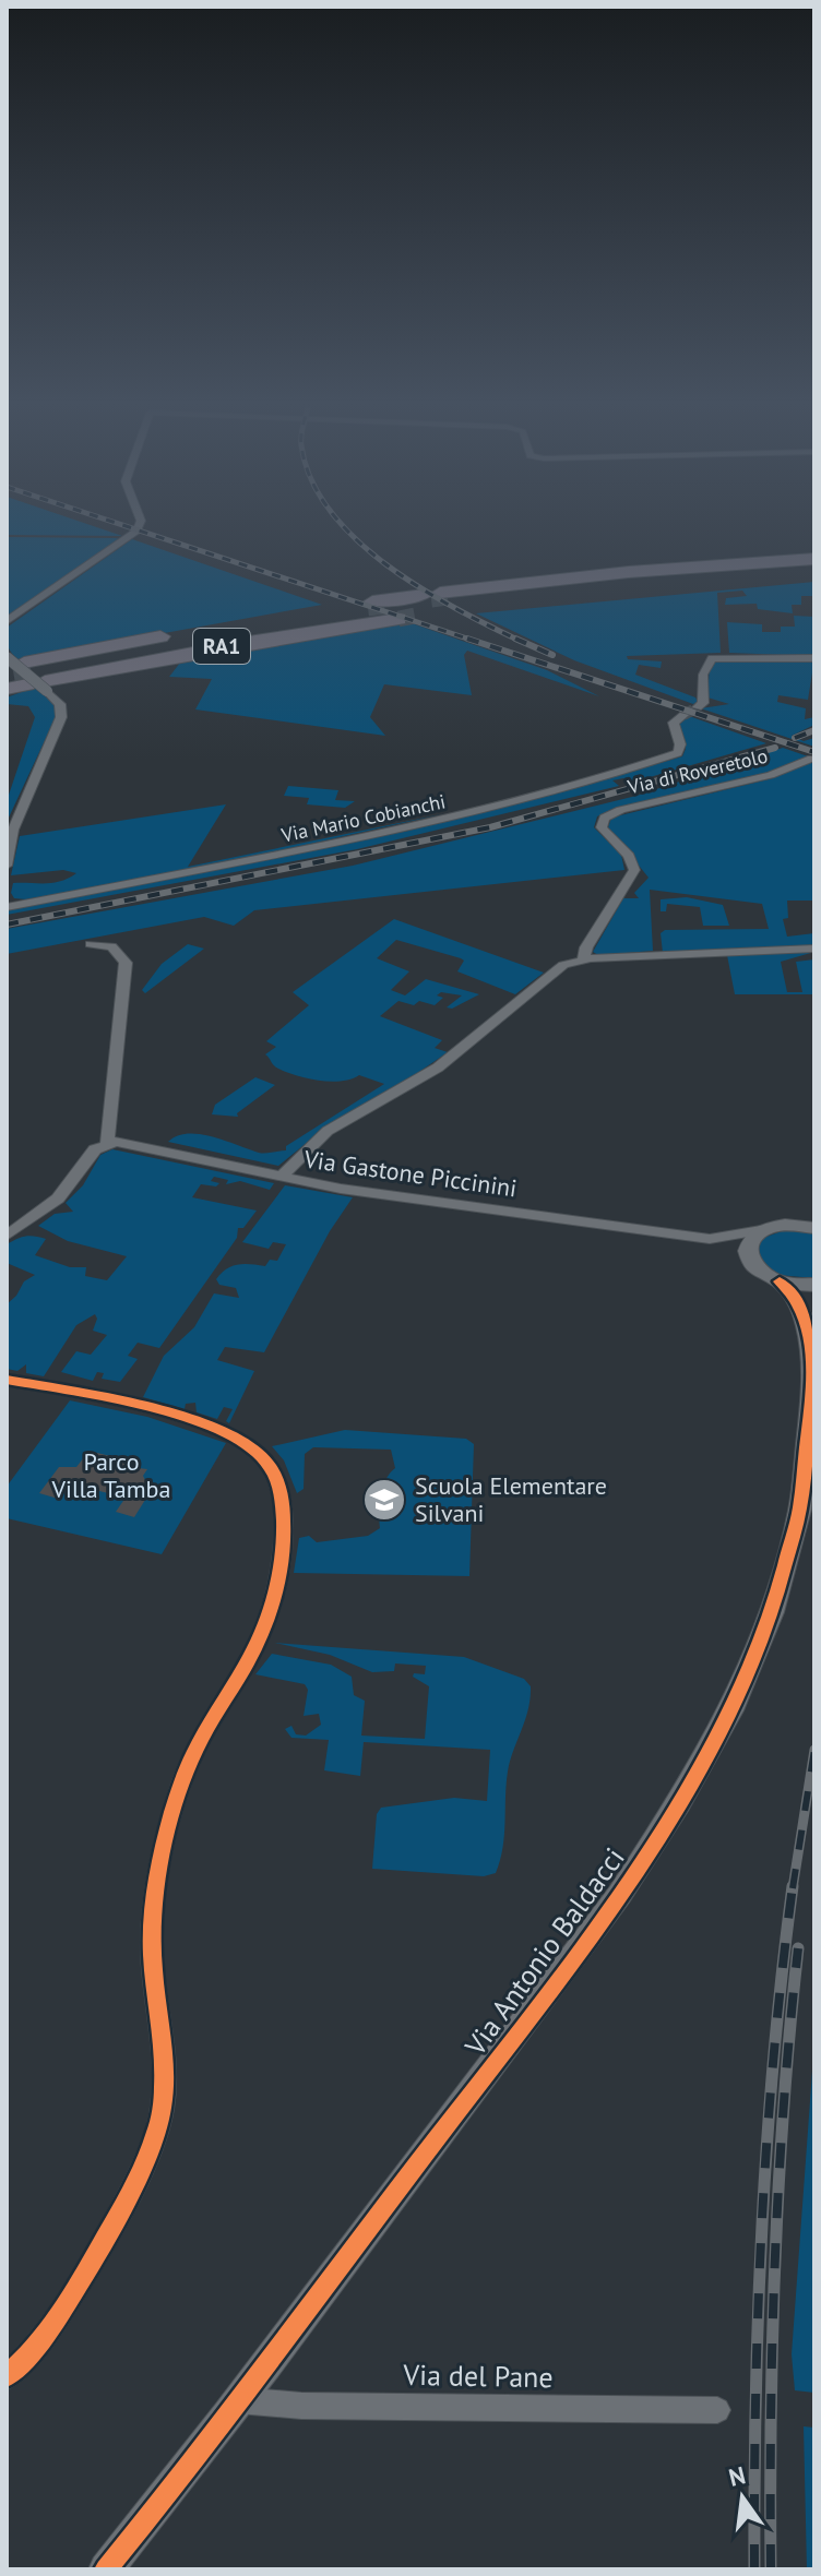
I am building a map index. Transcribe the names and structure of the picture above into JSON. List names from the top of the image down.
{
  "streets": {
    "highway": ["RA1"],
    "street": [
      "Via di Roveretolo",
      "Via Mario Cobianchi",
      "Via Gastone Piccinini",
      "Via Antonio Baldacci",
      "Via del Pane"
    ]
  },
  "crossings": [
    ["Via Antonio Baldacci", "Via del Pane"]
  ],
  "parks": ["Parco Villa Tamba"],
  "places": {
    "school or university": ["Scuola Elementare Silvani"]
  },
  "north": "top"
}
